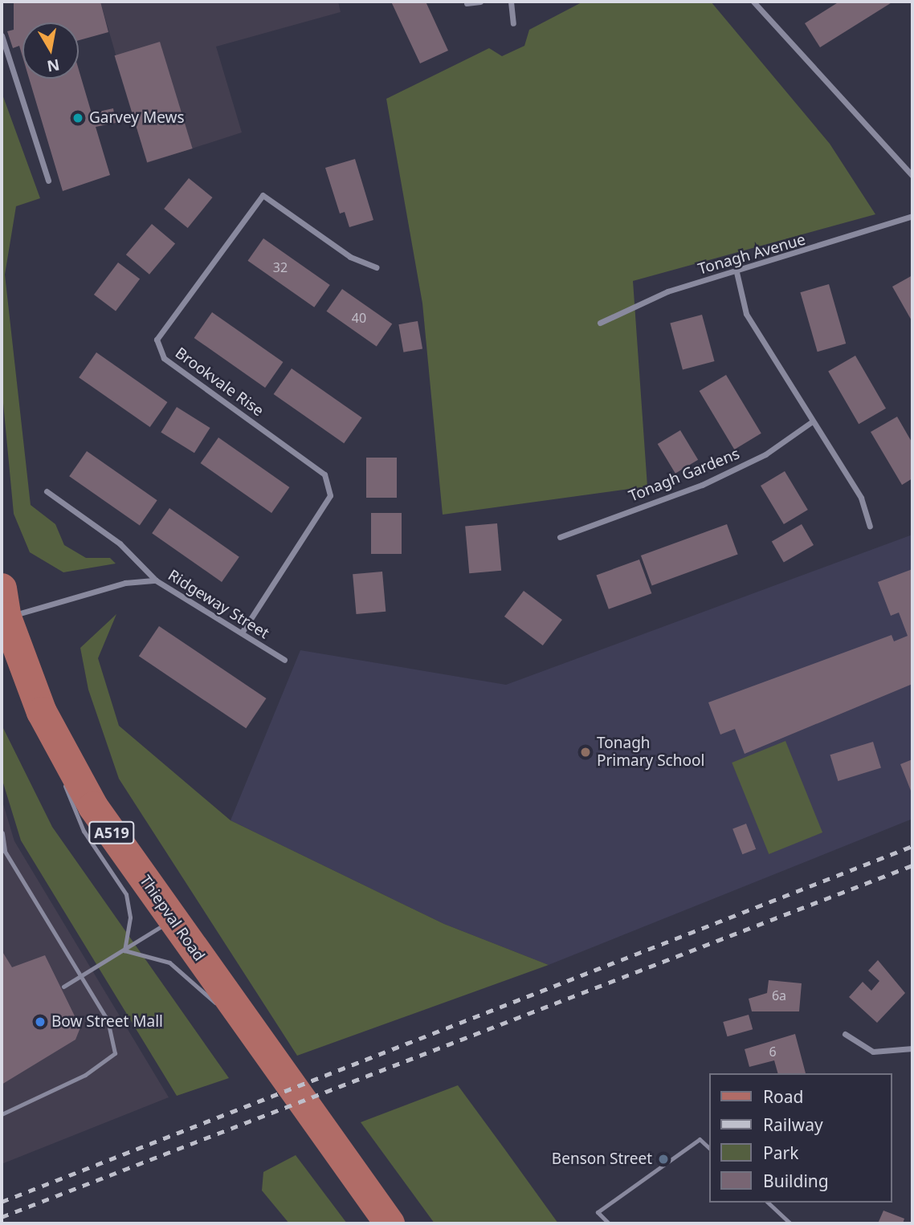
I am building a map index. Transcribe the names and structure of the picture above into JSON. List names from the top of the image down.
{
  "streets": {
    "main road": ["A519", "Thiepval Road"],
    "street": [
      "Tonagh Avenue",
      "Brookvale Rise",
      "Tonagh Gardens",
      "Ridgeway Street"
    ]
  },
  "crossings": [
    ["Brookvale Rise", "Ridgeway Street"],
    ["Ridgeway Street", "Thiepval Road"]
  ],
  "places": [
    "Garvey Mews",
    "Tonagh Primary School",
    "Bow Street Mall",
    "Benson Street"
  ],
  "house_numbers": [
    "32",
    "40",
    "6a",
    "6"
  ],
  "legend": [
    "Road",
    "Railway",
    "Park",
    "Building"
  ],
  "north": "bottom"
}
